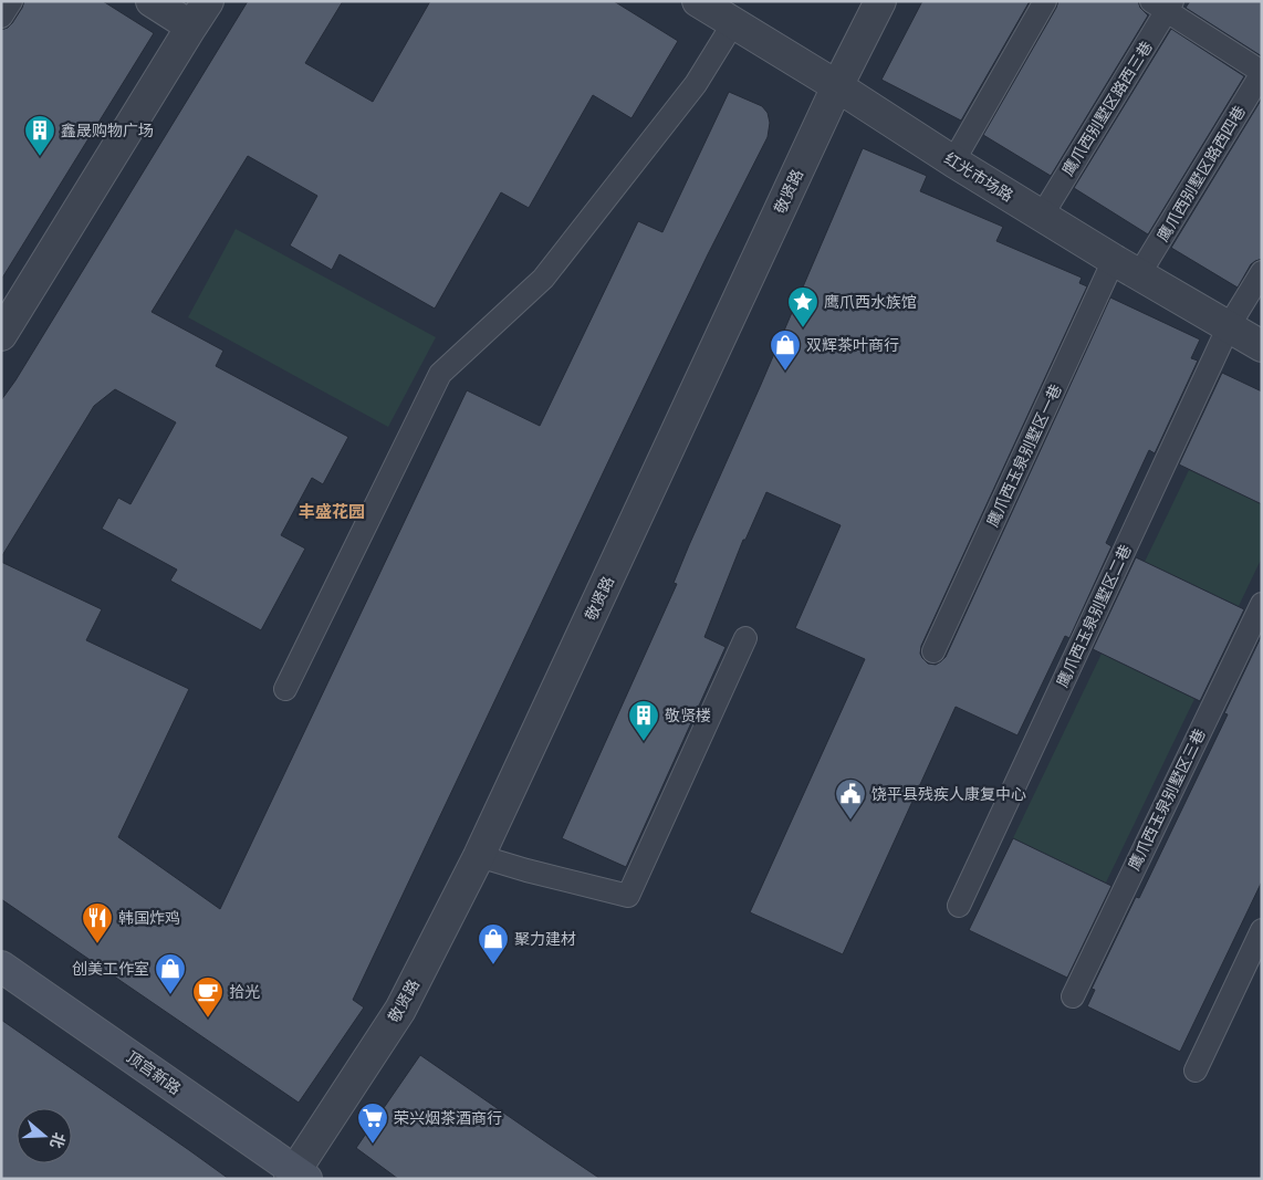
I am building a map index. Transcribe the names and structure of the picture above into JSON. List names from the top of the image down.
{
  "streets": {
    "main road": ["顶宫新路"],
    "street": ["红光市场路", "敬贤路"],
    "lane": [
      "鹰爪西别墅区路西三巷",
      "鹰爪西别墅区路西四巷",
      "鹰爪西玉泉别墅区一巷",
      "鹰爪西玉泉别墅区二巷",
      "鹰爪西玉泉别墅区三巷"
    ]
  },
  "crossings": [
    ["鹰爪西别墅区路西三巷", "红光市场路"],
    ["鹰爪西别墅区路西四巷", "红光市场路"],
    ["鹰爪西别墅区路西四巷", "鹰爪西玉泉别墅区一巷"],
    ["红光市场路", "敬贤路"],
    ["红光市场路", "鹰爪西玉泉别墅区一巷"],
    ["红光市场路", "鹰爪西玉泉别墅区二巷"],
    ["敬贤路", "顶宫新路"]
  ],
  "districts": ["丰盛花园"],
  "places": {
    "building": ["鑫晟购物广场", "敬贤楼"],
    "place": ["鹰爪西水族馆"],
    "shop": ["双辉茶叶商行", "聚力建材", "创美工作室"],
    "public building": ["饶平县残疾人康复中心"],
    "restaurant": ["韩国炸鸡"],
    "cafe": ["拾光"],
    "supermarket": ["荣兴烟茶酒商行"]
  },
  "north": "right"
}
